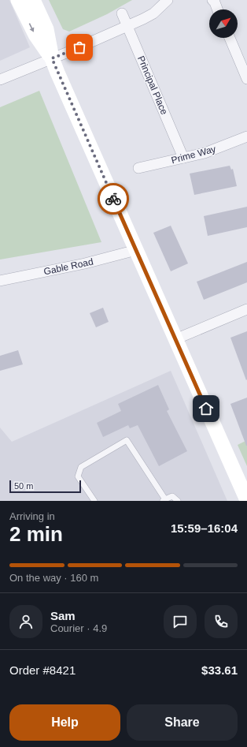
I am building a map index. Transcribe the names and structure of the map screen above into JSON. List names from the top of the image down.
{
  "streets": {
    "street": ["Principal Place", "Prime Way", "Gable Road"]
  },
  "crossings": [
    ["Principal Place", "Prime Way"]
  ],
  "scale_bar": "50 m",
  "north": "top right",
  "page": {
    "scale": "50 m",
    "heading": ["2 min", "Arriving in", "15:59–16:04"],
    "panel": [
      "Sam",
      "Courier · 4.9",
      "Order #8421",
      "$33.61"
    ],
    "bar": "On the way · 160 m",
    "buttons": ["Help", "Share"]
  }
}
